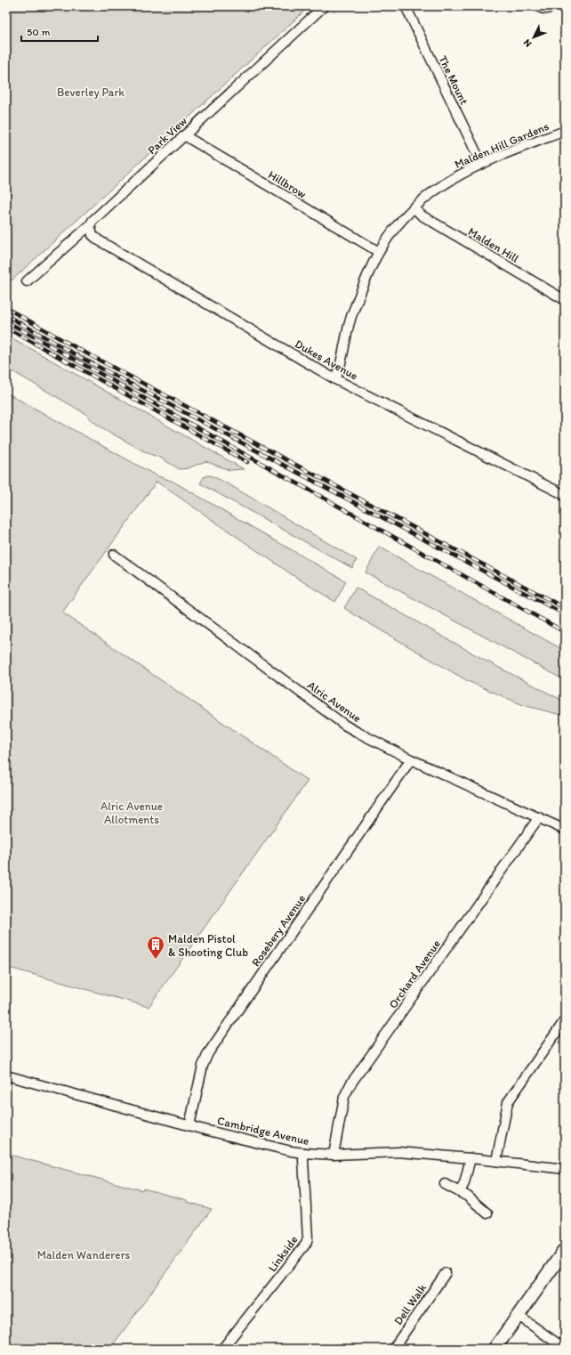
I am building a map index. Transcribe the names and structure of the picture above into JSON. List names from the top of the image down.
{
  "streets": {
    "street": [
      "The Mount",
      "Park View",
      "Malden Hill Gardens",
      "Hillbrow",
      "Malden Hill",
      "Dukes Avenue",
      "Alric Avenue",
      "Rosebery Avenue",
      "Orchard Avenue",
      "Cambridge Avenue",
      "Linkside",
      "Dell Walk"
    ]
  },
  "crossings": [
    ["The Mount", "Malden Hill Gardens"],
    ["Park View", "Hillbrow"],
    ["Park View", "Dukes Avenue"],
    ["Malden Hill Gardens", "Hillbrow"],
    ["Malden Hill Gardens", "Malden Hill"],
    ["Malden Hill Gardens", "Dukes Avenue"],
    ["Alric Avenue", "Rosebery Avenue"],
    ["Alric Avenue", "Orchard Avenue"],
    ["Rosebery Avenue", "Cambridge Avenue"],
    ["Orchard Avenue", "Cambridge Avenue"],
    ["Cambridge Avenue", "Linkside"]
  ],
  "parks": ["Beverley Park", "Alric Avenue Allotments", "Malden Wanderers"],
  "places": {
    "building": ["Malden Pistol & Shooting Club"]
  },
  "scale_bar": "50 m",
  "north": "bottom left"
}
